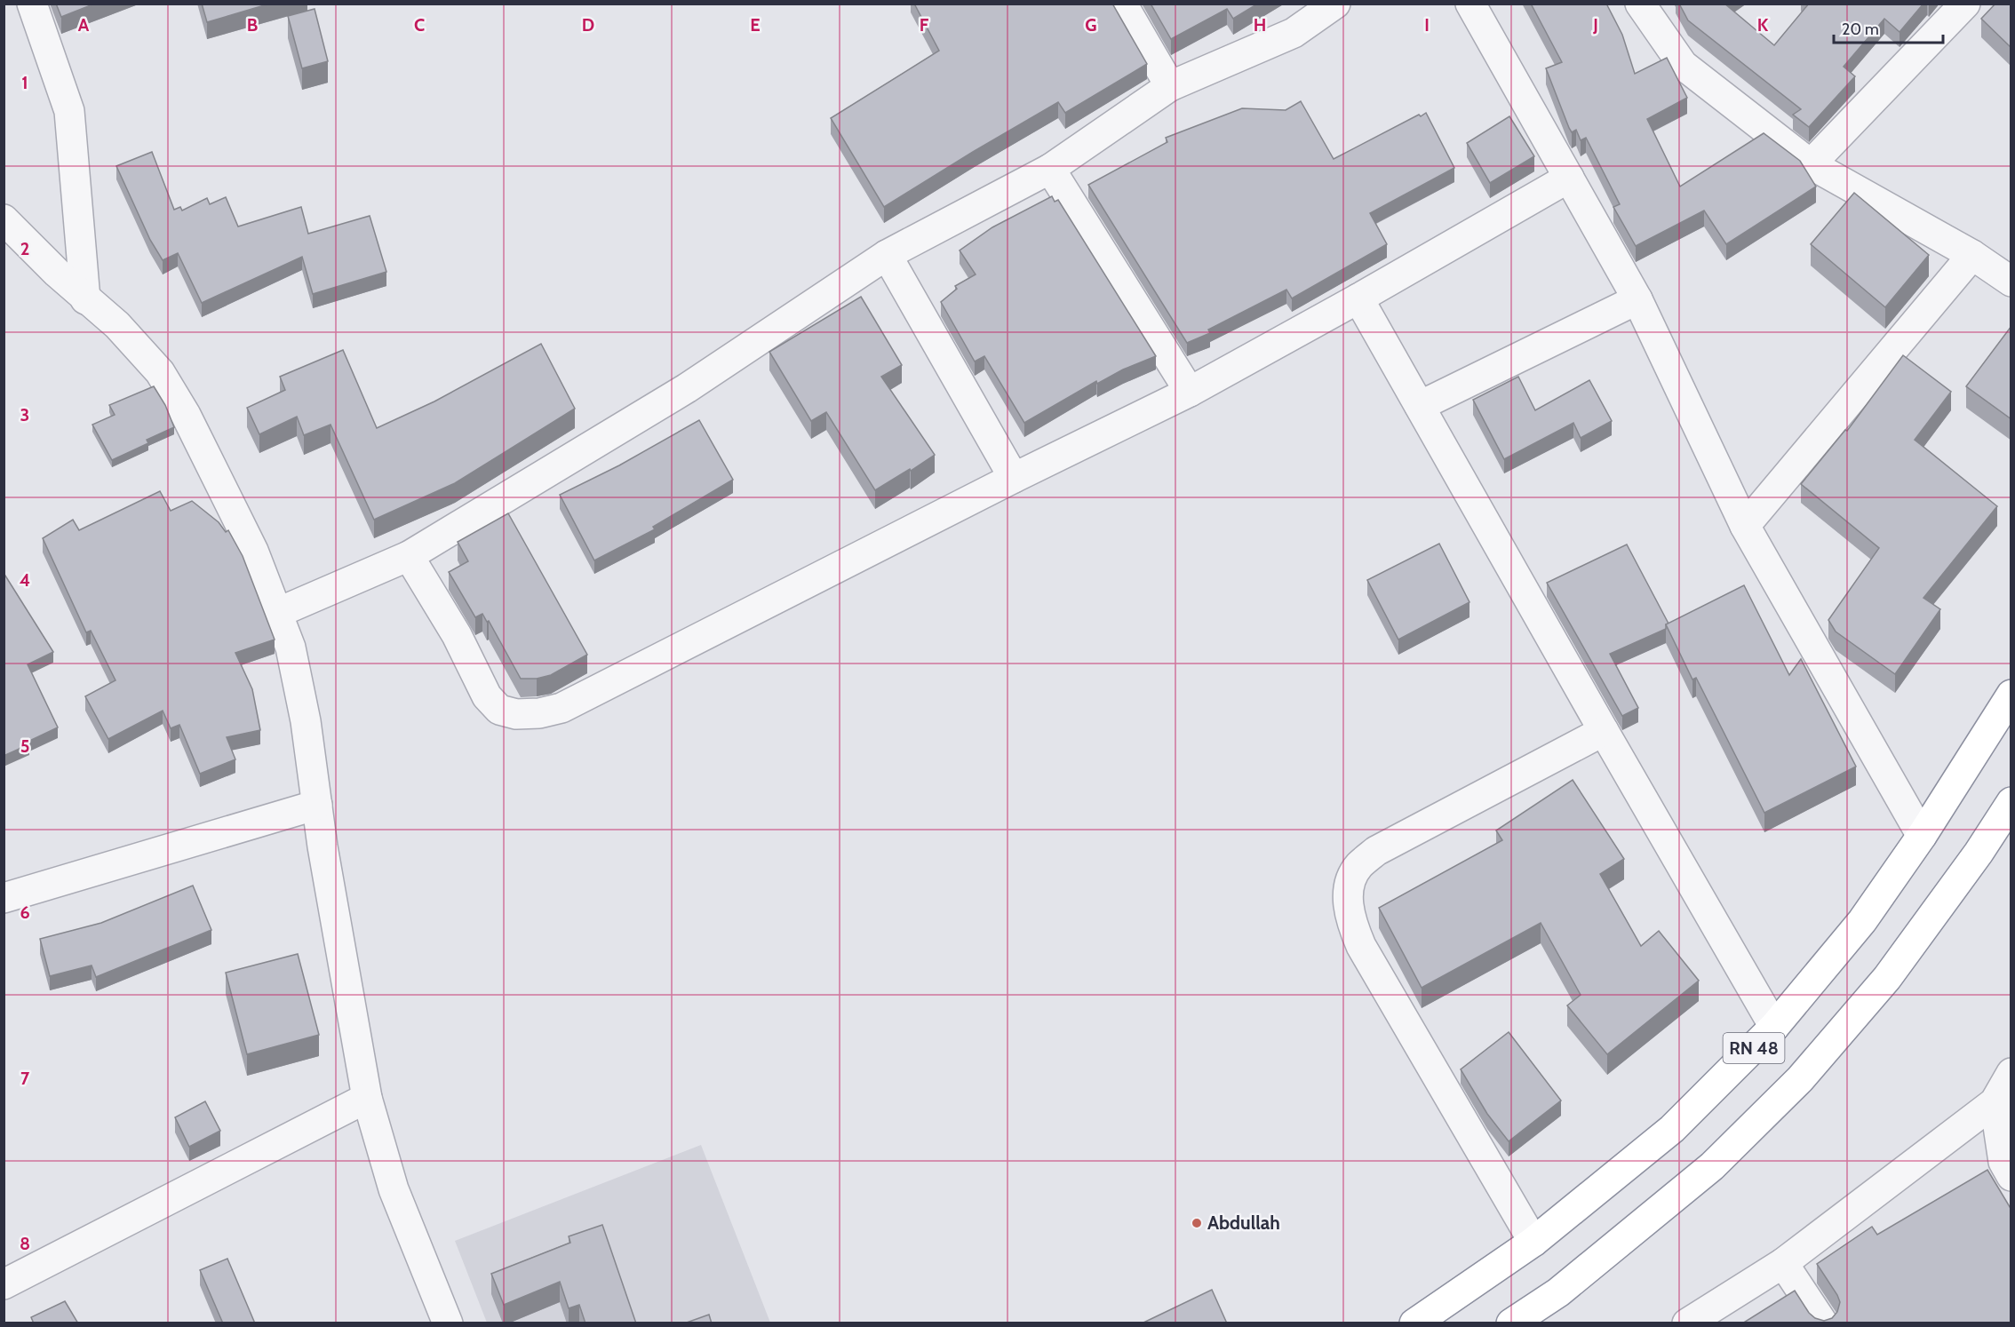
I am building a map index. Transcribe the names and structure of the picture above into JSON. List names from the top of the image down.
{
  "streets": {
    "highway": ["RN 48"]
  },
  "places": ["Abdullah"],
  "scale_bar": "20 m",
  "grid": {
    "columns": [
      "A",
      "B",
      "C",
      "D",
      "E",
      "F",
      "G",
      "H",
      "I",
      "J",
      "K"
    ],
    "rows": [
      "1",
      "2",
      "3",
      "4",
      "5",
      "6",
      "7",
      "8"
    ]
  }
}
